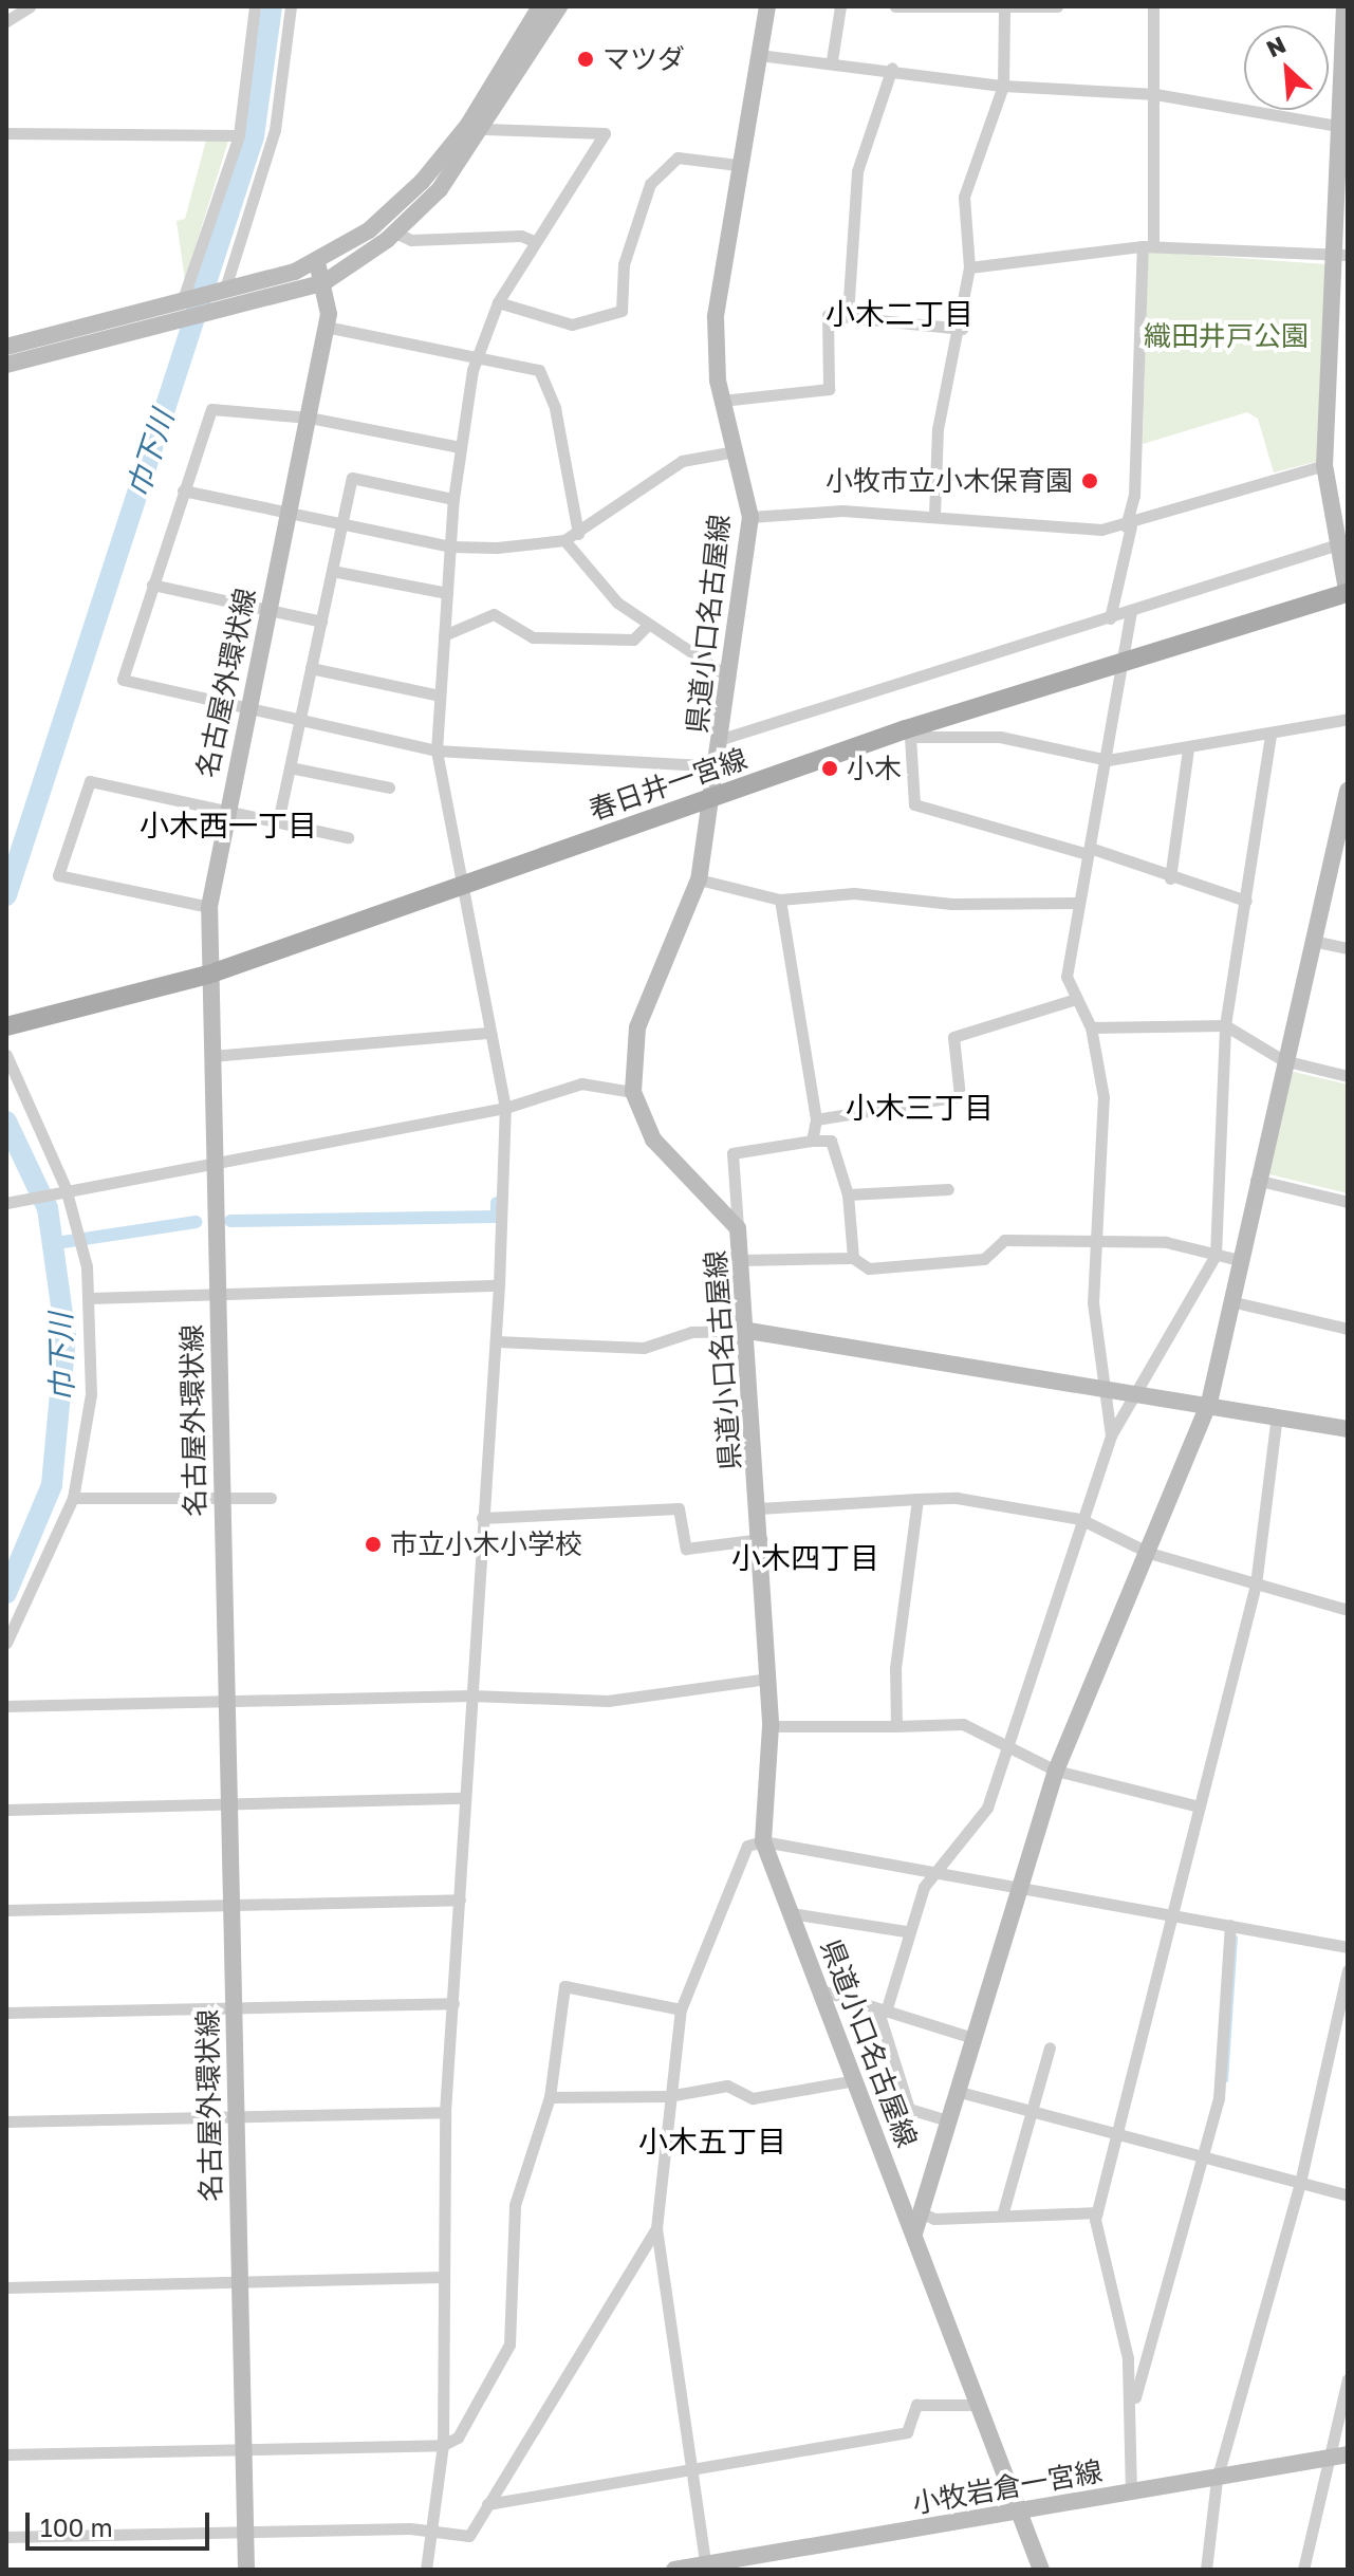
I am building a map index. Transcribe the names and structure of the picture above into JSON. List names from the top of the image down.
{
  "streets": {
    "main road": [
      "県道小口名古屋線",
      "名古屋外環状線",
      "春日井一宮線",
      "小牧岩倉一宮線"
    ]
  },
  "crossings": [
    ["県道小口名古屋線", "春日井一宮線"],
    ["県道小口名古屋線", "小牧岩倉一宮線"],
    ["名古屋外環状線", "春日井一宮線"]
  ],
  "districts": [
    "小木二丁目",
    "小木西一丁目",
    "小木三丁目",
    "小木四丁目",
    "小木五丁目"
  ],
  "water": ["巾下川"],
  "parks": ["織田井戸公園"],
  "places": [
    "マツダ",
    "小牧市立小木保育園",
    "小木",
    "市立小木小学校"
  ],
  "scale_bar": "100 m",
  "north": "top left"
}
